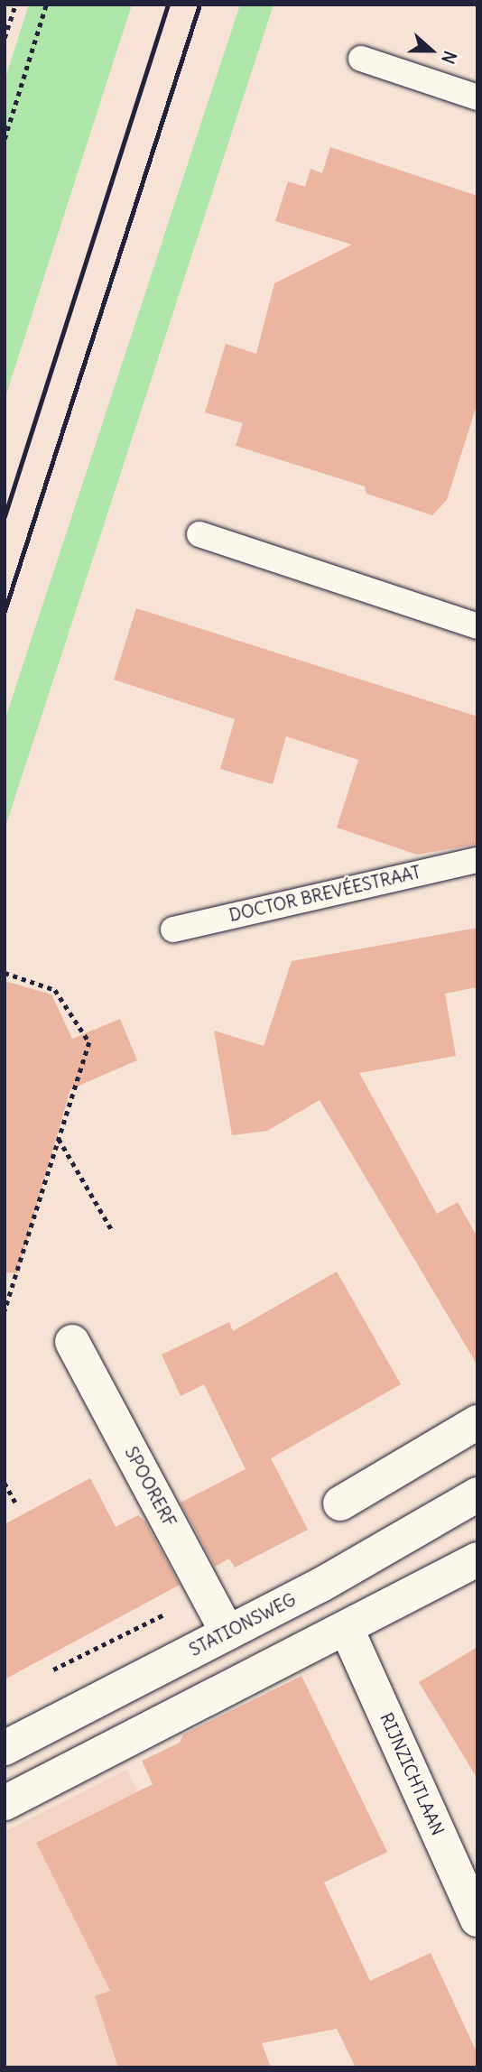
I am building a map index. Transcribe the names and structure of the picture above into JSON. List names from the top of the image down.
{
  "streets": {
    "street": ["SPOORERF", "STATIONSWEG", "RIJNZICHTLAAN"],
    "lane": ["DOCTOR BREVÉESTRAAT"]
  },
  "crossings": [
    ["SPOORERF", "STATIONSWEG"]
  ],
  "north": "right"
}
